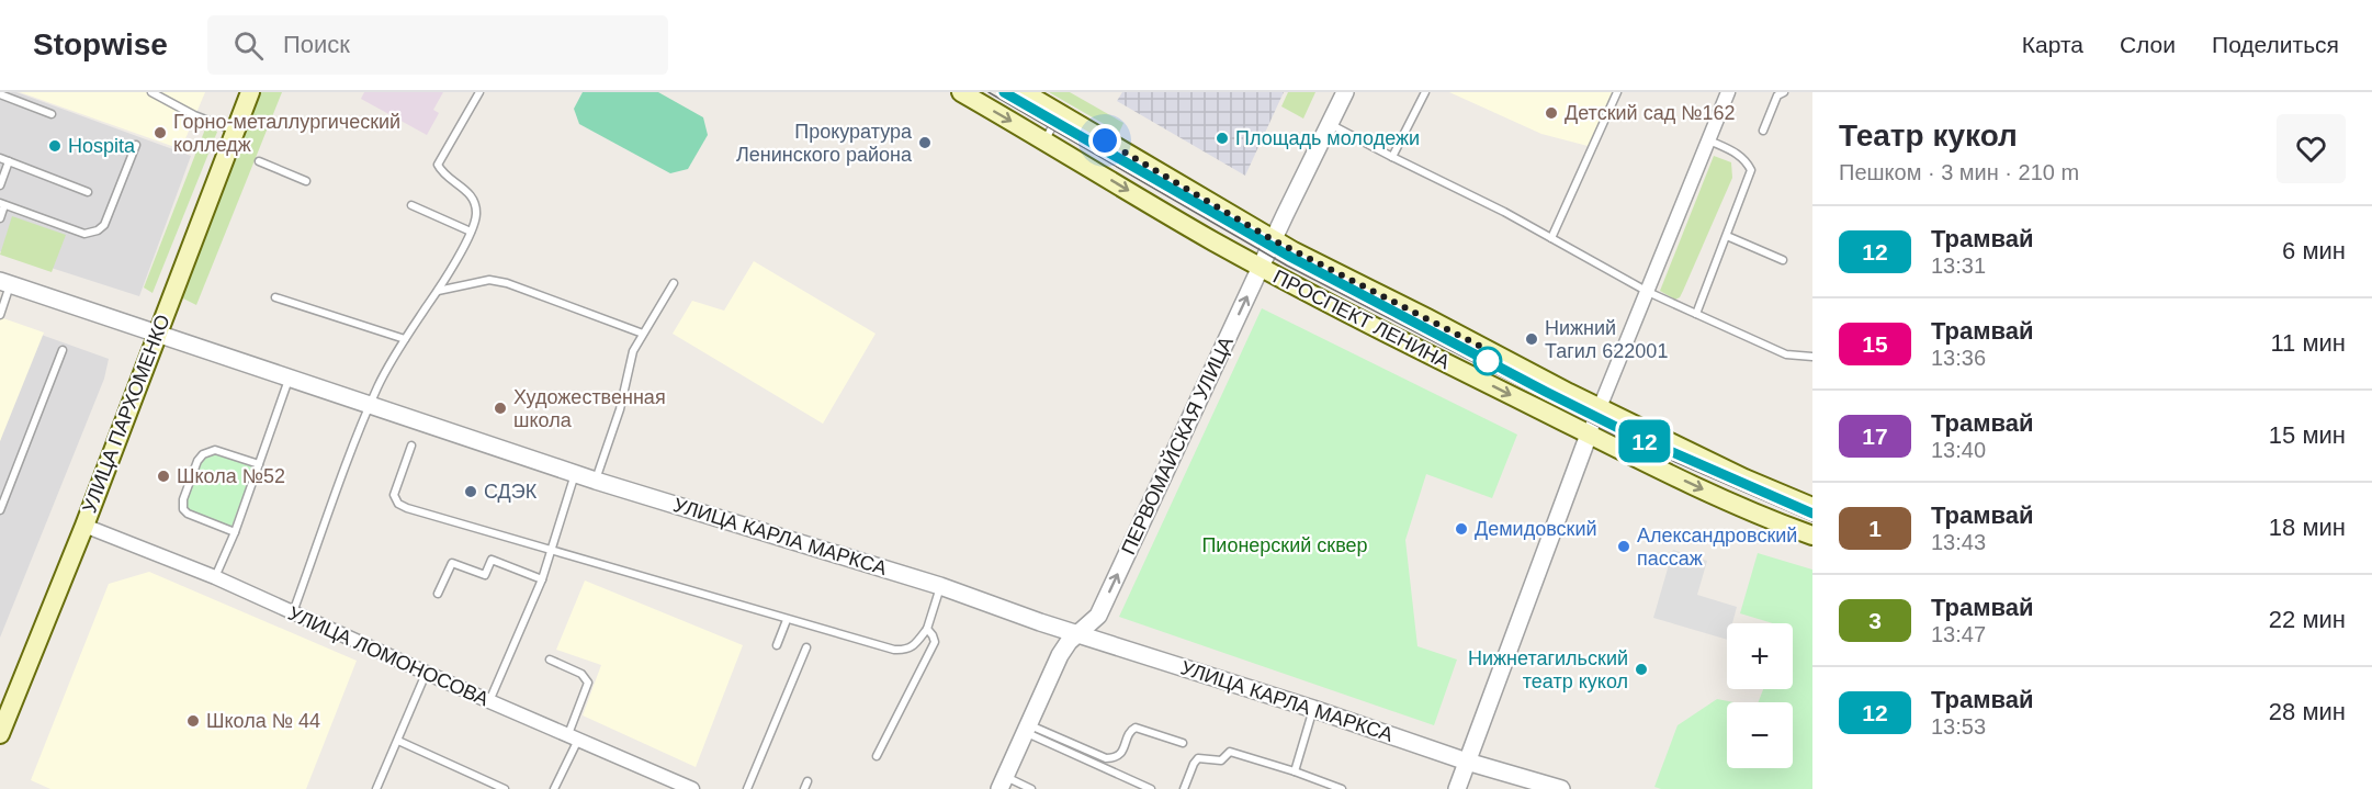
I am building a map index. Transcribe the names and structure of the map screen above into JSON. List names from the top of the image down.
{
  "streets": {
    "main road": ["ПРОСПЕКТ ЛЕНИНА", "УЛИЦА ПАРХОМЕНКО"],
    "street": ["ПЕРВОМАЙСКАЯ УЛИЦА", "УЛИЦА КАРЛА МАРКСА", "УЛИЦА ЛОМОНОСОВА"]
  },
  "crossings": [
    ["ПРОСПЕКТ ЛЕНИНА", "ПЕРВОМАЙСКАЯ УЛИЦА"],
    ["УЛИЦА ПАРХОМЕНКО", "УЛИЦА КАРЛА МАРКСА"],
    ["УЛИЦА ПАРХОМЕНКО", "УЛИЦА ЛОМОНОСОВА"],
    ["ПЕРВОМАЙСКАЯ УЛИЦА", "УЛИЦА КАРЛА МАРКСА"]
  ],
  "one_way": ["ПЕРВОМАЙСКАЯ УЛИЦА"],
  "parks": ["Пионерский сквер"],
  "places": [
    "Детский сад №162",
    "Горно-металлургический колледж",
    "Площадь молодежи",
    "Прокуратура Ленинского района",
    "Hospita",
    "Нижний Тагил 622001",
    "Художественная школа",
    "Школа №52",
    "СДЭК",
    "Демидовский",
    "Александровский пассаж",
    "Нижнетагильский театр кукол",
    "Школа № 44"
  ],
  "lines": ["tram line 12"],
  "page": {
    "header": "Stopwise",
    "search": "Поиск",
    "nav": ["Карта", "Слои", "Поделиться"],
    "on_map": "12",
    "heading": ["Театр кукол", "Пешком · 3 мин · 210 m"],
    "list": [
      {
        "mark": "12",
        "name": "Трамвай",
        "note": "13:31",
        "value": "6 мин"
      },
      {
        "mark": "15",
        "name": "Трамвай",
        "note": "13:36",
        "value": "11 мин"
      },
      {
        "mark": "17",
        "name": "Трамвай",
        "note": "13:40",
        "value": "15 мин"
      },
      {
        "mark": "1",
        "name": "Трамвай",
        "note": "13:43",
        "value": "18 мин"
      },
      {
        "mark": "3",
        "name": "Трамвай",
        "note": "13:47",
        "value": "22 мин"
      },
      {
        "mark": "12",
        "name": "Трамвай",
        "note": "13:53",
        "value": "28 мин"
      }
    ],
    "map_buttons": ["+", "−"]
  }
}
